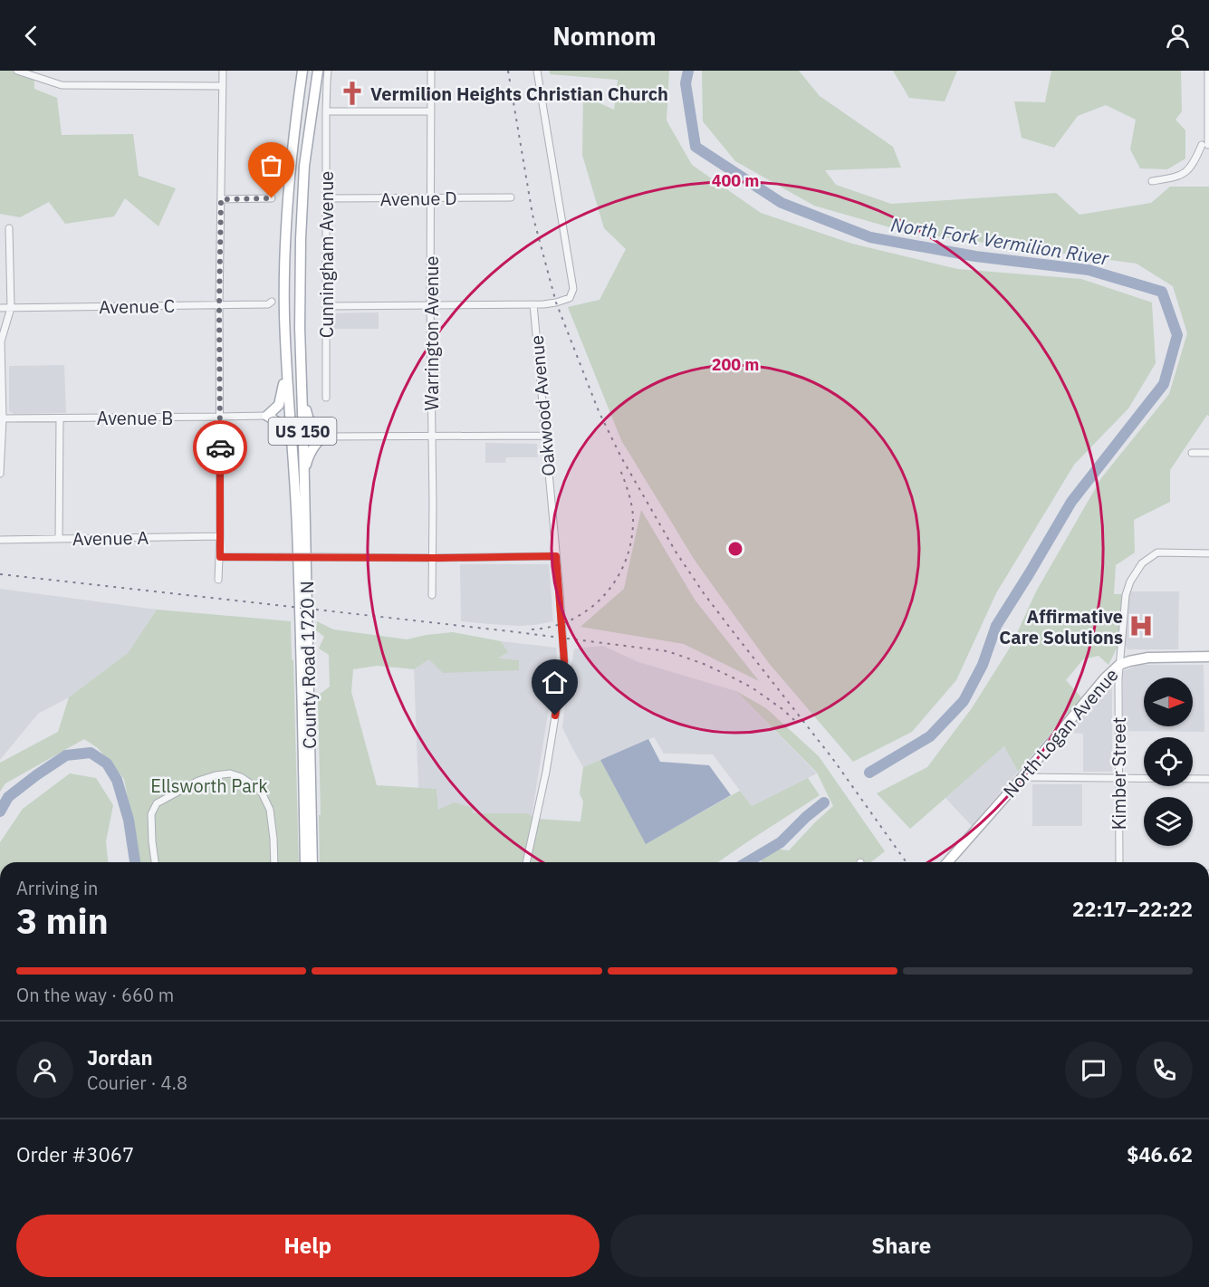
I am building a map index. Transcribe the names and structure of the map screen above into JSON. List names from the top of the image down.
{
  "streets": {
    "main road": ["US 150", "County Road 1720 N", "North Logan Avenue"],
    "street": [
      "Avenue D",
      "Cunningham Avenue",
      "Avenue C",
      "Warrington Avenue",
      "Oakwood Avenue",
      "Avenue B",
      "Avenue A",
      "Kimber Street"
    ]
  },
  "crossings": [
    ["Avenue D", "Cunningham Avenue"],
    ["Avenue D", "Warrington Avenue"],
    ["US 150", "County Road 1720 N"],
    ["North Logan Avenue", "Kimber Street"]
  ],
  "water": ["North Fork Vermilion River"],
  "parks": ["Ellsworth Park"],
  "places": {
    "church": ["Vermilion Heights Christian Church"],
    "hospital": ["Affirmative Care Solutions"]
  },
  "north": "right",
  "page": {
    "header": "Nomnom",
    "heading": ["3 min", "Arriving in", "22:17–22:22"],
    "panel": [
      "Jordan",
      "Courier · 4.8",
      "Order #3067",
      "$46.62"
    ],
    "bar": "On the way · 660 m",
    "buttons": ["Help", "Share"]
  },
  "rings": ["400 m", "200 m"]
}
